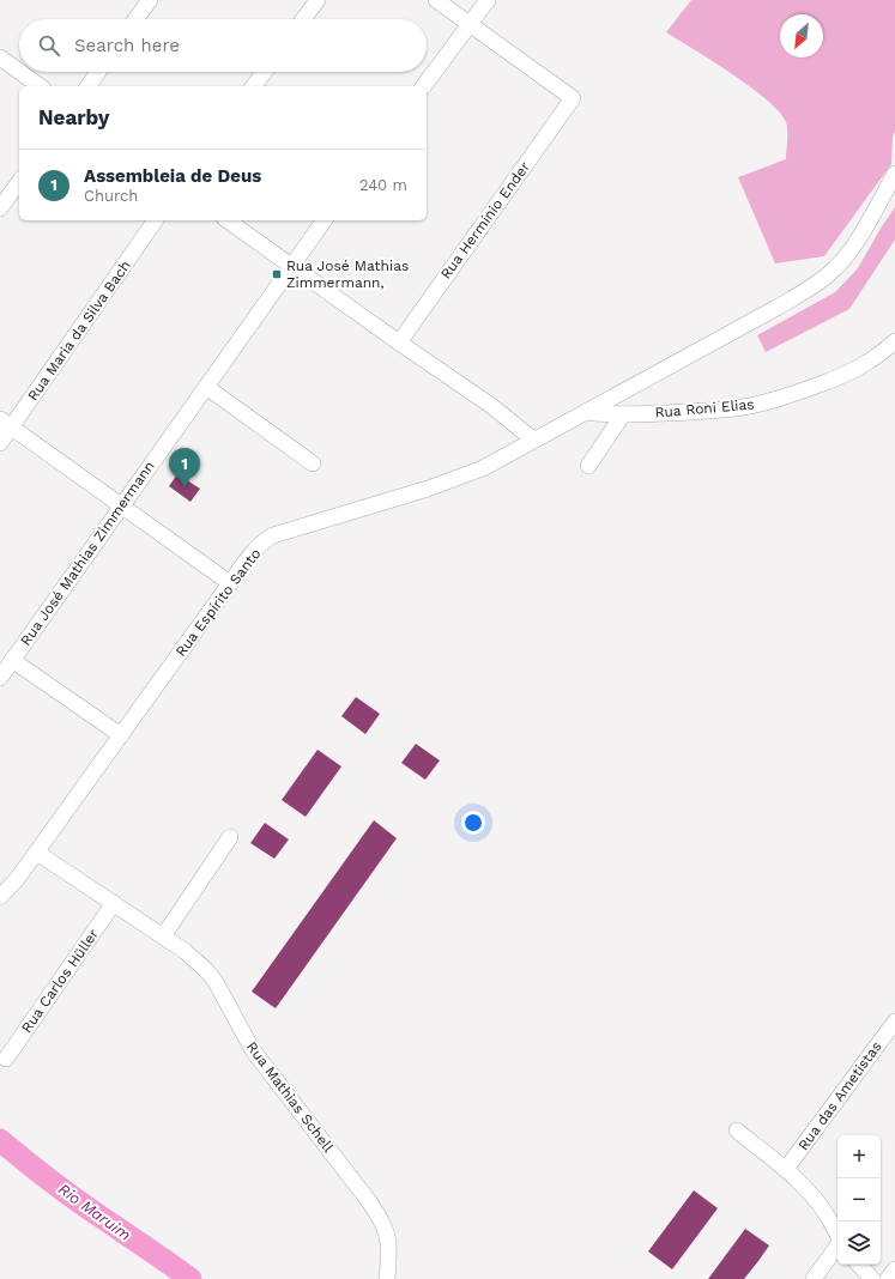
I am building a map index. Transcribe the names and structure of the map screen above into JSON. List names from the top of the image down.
{
  "streets": {
    "street": [
      "Rua Hermínio Ender",
      "Rua Maria da Silva Bach",
      "Rua Roni Elias",
      "Rua José Mathias Zimmermann",
      "Rua Espírito Santo",
      "Rua Carlos Hüller",
      "Rua das Ametistas",
      "Rua Mathias Schell"
    ]
  },
  "crossings": [
    ["Rua Roni Elias", "Rua Espírito Santo"],
    ["Rua Espírito Santo", "Rua Mathias Schell"],
    ["Rua Carlos Hüller", "Rua Mathias Schell"]
  ],
  "water": ["Rio Maruim"],
  "places": {
    "transit": ["Rua José Mathias Zimmermann,"]
  },
  "north": "bottom left",
  "page": {
    "search": "Search here",
    "heading": "Nearby",
    "list": [
      {
        "mark": "1",
        "name": "Assembleia de Deus",
        "note": "Church",
        "value": "240 m"
      }
    ],
    "pins": "1",
    "map_buttons": ["+", "−"]
  }
}
